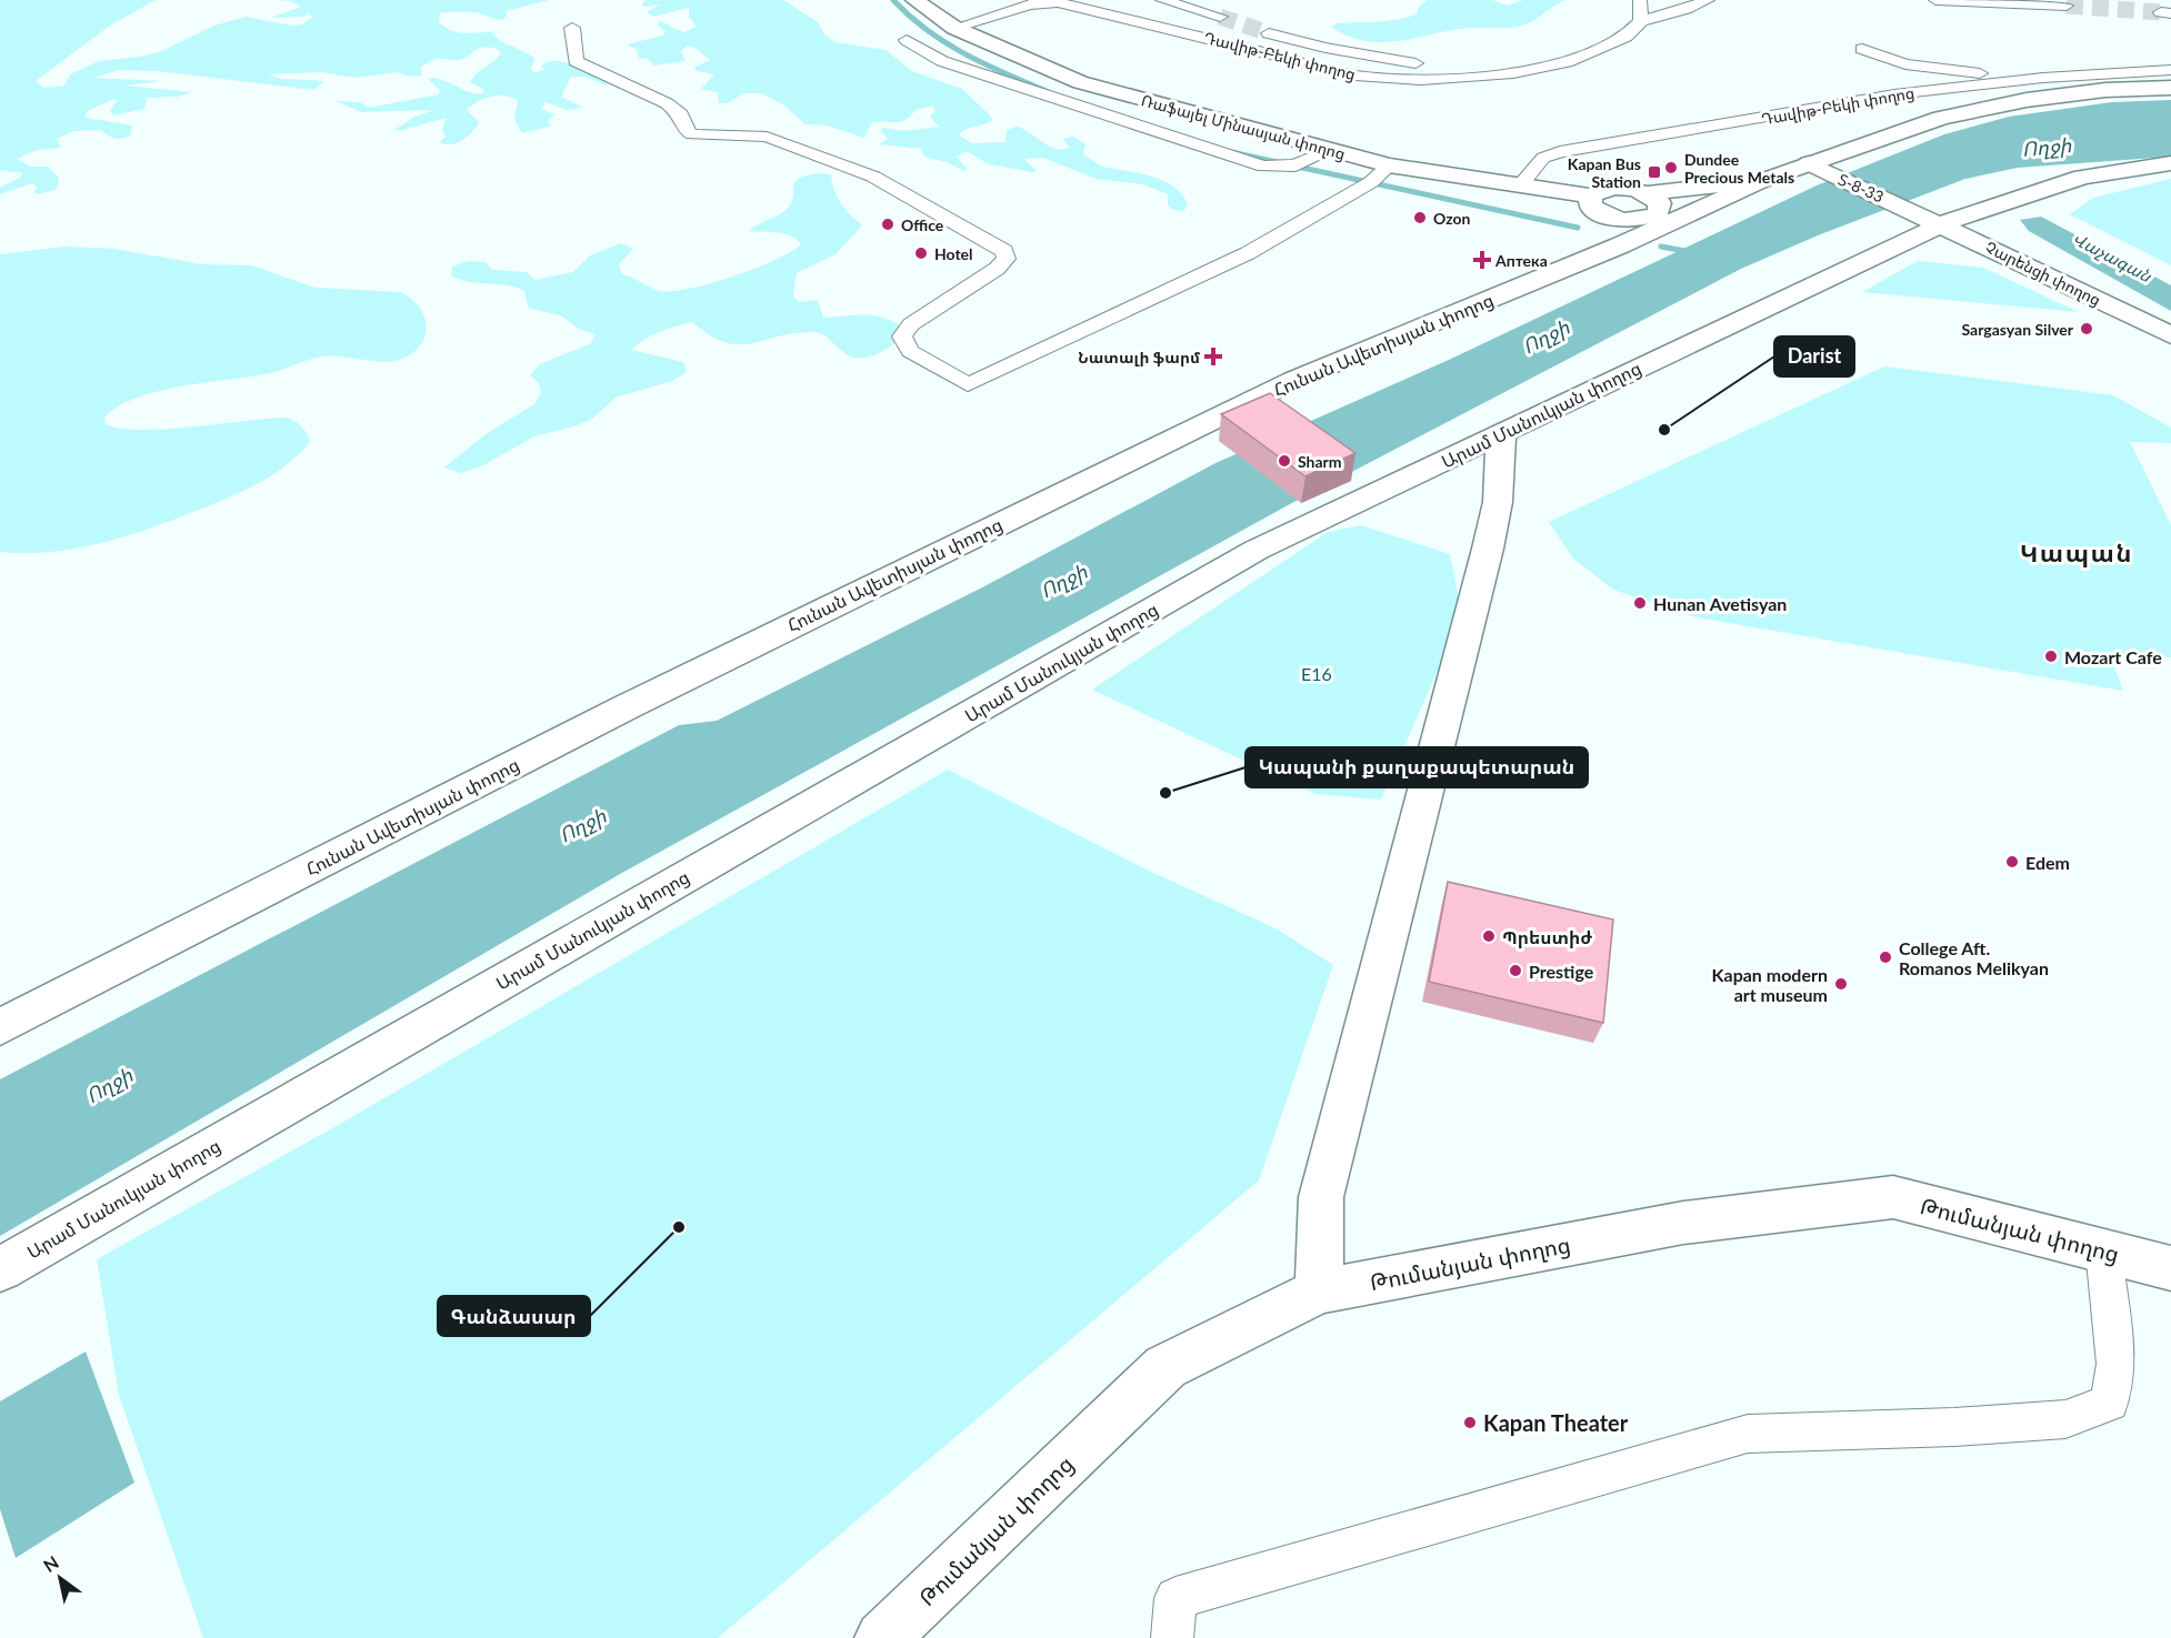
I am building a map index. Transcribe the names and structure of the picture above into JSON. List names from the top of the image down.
{
  "streets": {
    "main road": [
      "Ռաֆայել Մինասյան փողոց",
      "Տ-8-33",
      "Չարենցի փողոց",
      "Հունան Ավետիսյան փողոց",
      "Արամ Մանուկյան փողոց",
      "Թումանյան փողոց"
    ],
    "street": ["Դավիթ-Բեկի փողոց"]
  },
  "crossings": [
    ["Դավիթ-Բեկի փողոց", "Ռաֆայել Մինասյան փողոց"],
    ["Տ-8-33", "Չարենցի փողոց"],
    ["Տ-8-33", "Հունան Ավետիսյան փողոց"],
    ["Տ-8-33", "Արամ Մանուկյան փողոց"],
    ["Չարենցի փողոց", "Արամ Մանուկյան փողոց"]
  ],
  "districts": ["Կապան"],
  "water": ["Ողջի", "Վաչագան"],
  "parks": ["E16"],
  "places": {
    "other": [
      "Dundee Precious Metals",
      "Ozon",
      "Office",
      "Hotel",
      "Sargasyan Silver",
      "Darist",
      "Sharm",
      "Hunan Avetisyan",
      "Mozart Cafe",
      "Կապանի քաղաքապետարան",
      "Edem",
      "Պրեստիժ",
      "College Aft. Romanos Melikyan",
      "Prestige",
      "Kapan modern art museum",
      "Գանձասար",
      "Kapan Theater"
    ],
    "transit": ["Kapan Bus Station"],
    "health": ["Аптека", "Նատալի ֆարմ"]
  },
  "north": "top left"
}
